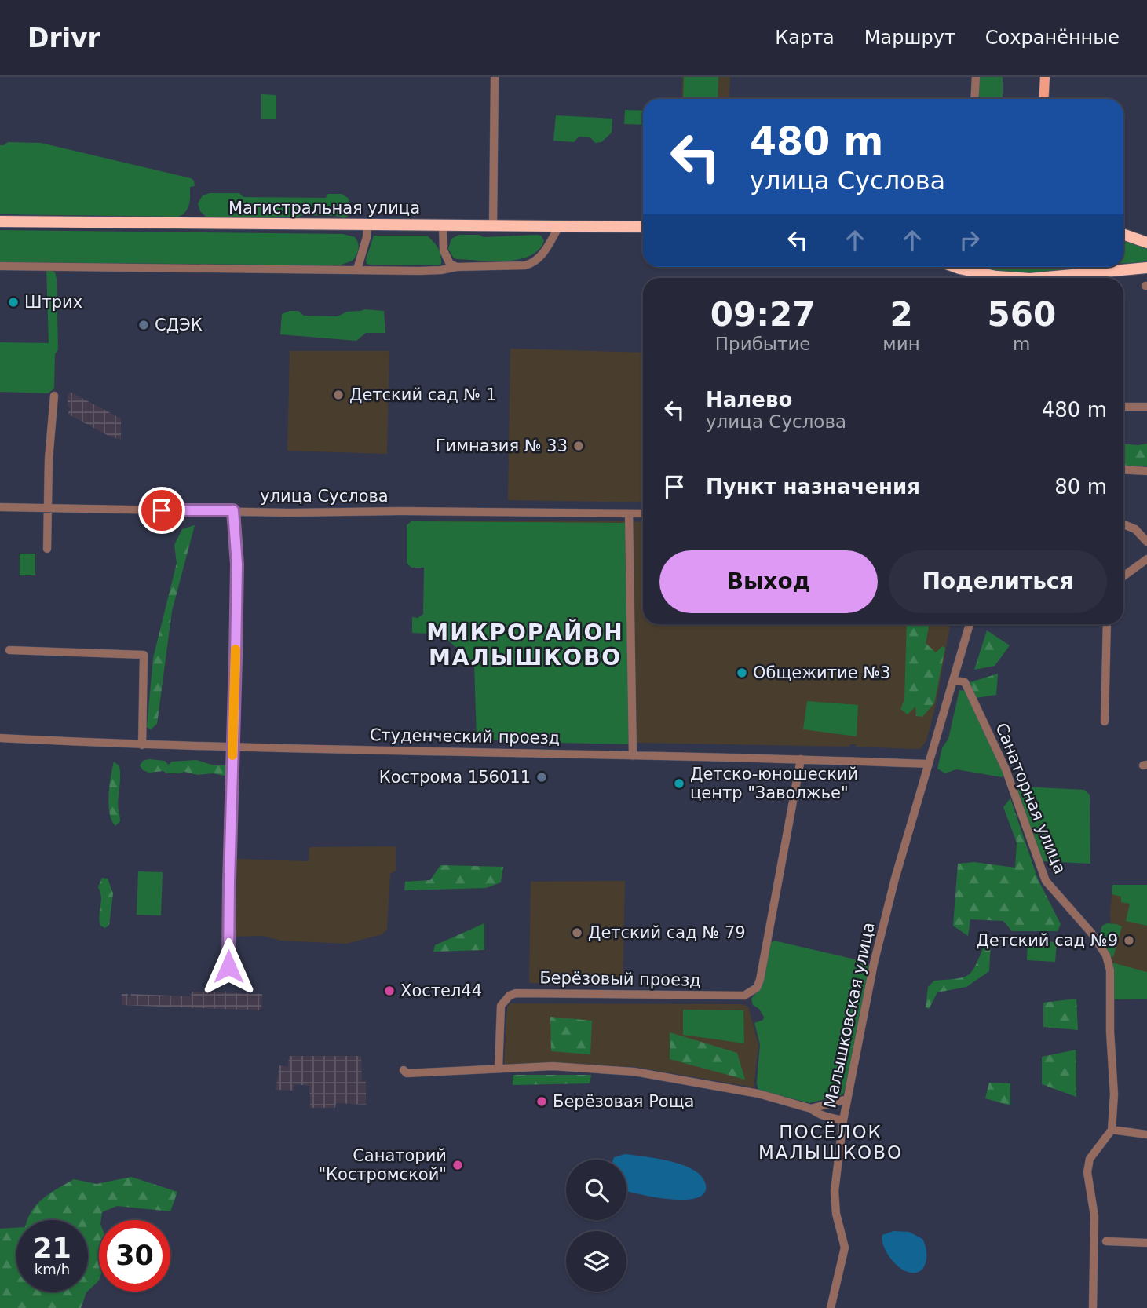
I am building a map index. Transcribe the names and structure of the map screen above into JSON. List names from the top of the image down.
{
  "streets": {
    "highway": ["Магистральная улица"],
    "street": [
      "улица Суслова",
      "Студенческий проезд",
      "Санаторная улица",
      "Берёзовый проезд",
      "Малышковская улица"
    ]
  },
  "crossings": [
    ["Студенческий проезд", "Берёзовый проезд"],
    ["Студенческий проезд", "Малышковская улица"],
    ["Санаторная улица", "Малышковская улица"]
  ],
  "districts": ["МИКРОРАЙОН МАЛЫШКОВО", "ПОСЁЛОК МАЛЫШКОВО"],
  "places": [
    "Штрих",
    "СДЭК",
    "Детский сад № 1",
    "Гимназия № 33",
    "Общежитие №3",
    "Кострома 156011",
    "Детско-юношеский центр \"Заволжье\"",
    "Детский сад № 79",
    "Детский сад №9",
    "Хостел44",
    "Берёзовая Роща",
    "Санаторий \"Костромской\""
  ],
  "page": {
    "header": "Drivr",
    "nav": ["Карта", "Маршрут", "Сохранённые"],
    "turn": ["480 m", "улица Суслова"],
    "eta": [
      "09:27",
      "Прибытие",
      "2",
      "мин",
      "560",
      "m"
    ],
    "list": [
      {
        "name": "Налево",
        "note": "улица Суслова",
        "value": "480 m"
      },
      {
        "name": "Пункт назначения",
        "value": "80 m"
      }
    ],
    "buttons": ["Выход", "Поделиться"],
    "speed": "21 km/h",
    "limit": "30"
  }
}
